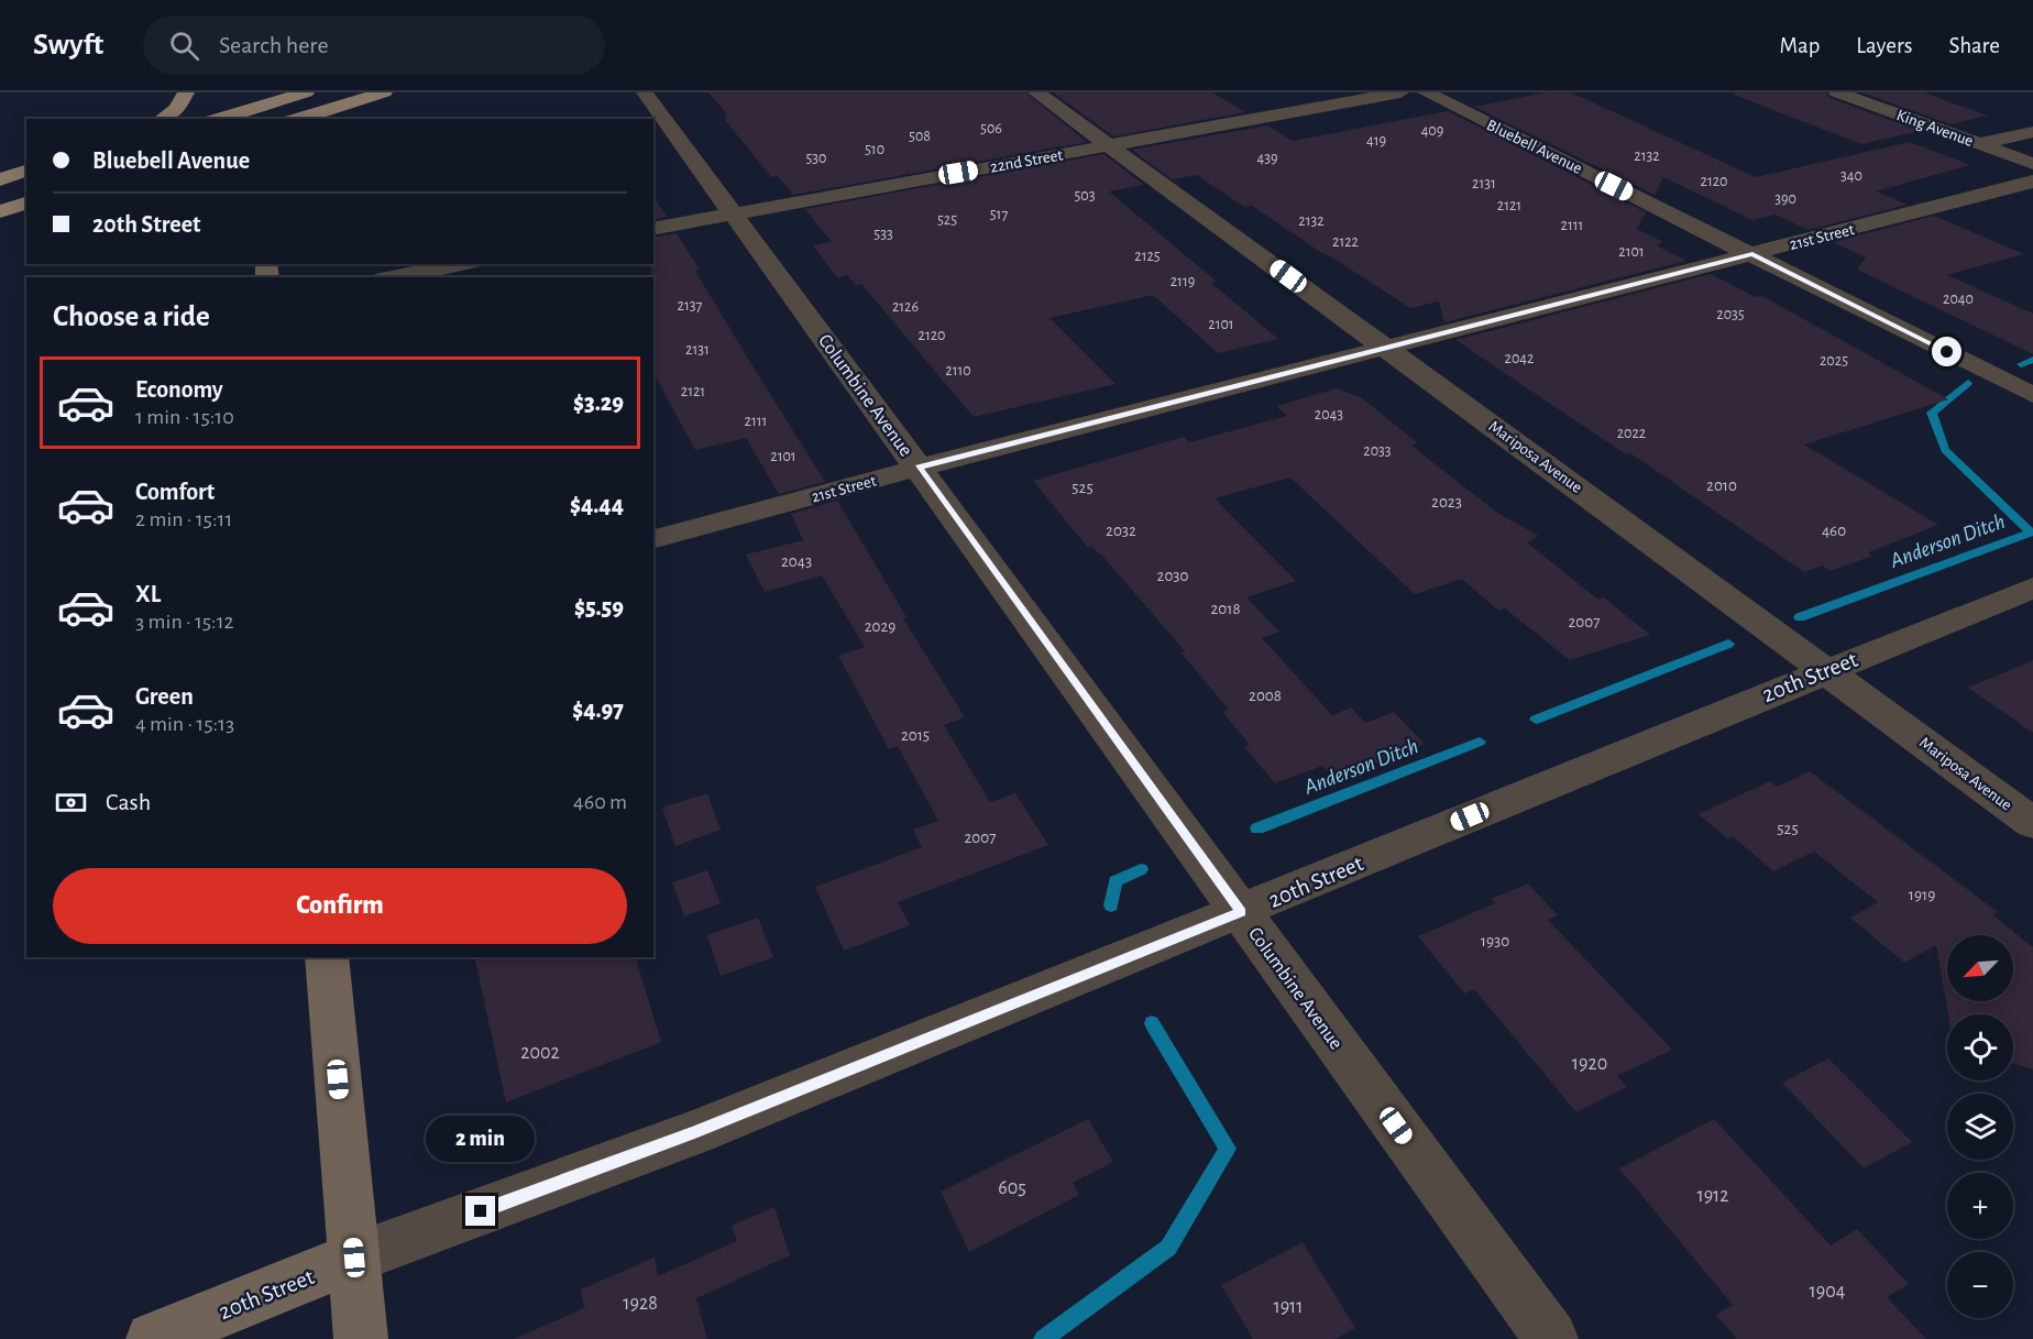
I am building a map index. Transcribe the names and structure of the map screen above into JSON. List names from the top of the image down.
{
  "streets": {
    "street": [
      "King Avenue",
      "Bluebell Avenue",
      "22nd Street",
      "21st Street",
      "Columbine Avenue",
      "Mariposa Avenue",
      "20th Street"
    ]
  },
  "crossings": [
    ["Bluebell Avenue", "21st Street"],
    ["22nd Street", "Columbine Avenue"],
    ["22nd Street", "Mariposa Avenue"],
    ["21st Street", "Columbine Avenue"],
    ["21st Street", "Mariposa Avenue"],
    ["Columbine Avenue", "20th Street"],
    ["Mariposa Avenue", "20th Street"]
  ],
  "water": ["Anderson Ditch"],
  "house_numbers": [
    "506",
    "409",
    "508",
    "419",
    "510",
    "2132",
    "530",
    "439",
    "340",
    "2120",
    "2131",
    "503",
    "390",
    "2121",
    "517",
    "525",
    "2132",
    "2111",
    "533",
    "2122",
    "2101",
    "2125",
    "2119",
    "2040",
    "2137",
    "2126",
    "2035",
    "2101",
    "2120",
    "2131",
    "2042",
    "2025",
    "2110",
    "2121",
    "2043",
    "2111",
    "2022",
    "2033",
    "2101",
    "2010",
    "525",
    "2023",
    "2032",
    "460",
    "2043",
    "2030",
    "2018",
    "2007",
    "2029",
    "2008",
    "2015",
    "525",
    "2007",
    "1919",
    "1930",
    "2002",
    "1920",
    "605",
    "1912",
    "1904",
    "1928",
    "1911"
  ],
  "north": "bottom left",
  "page": {
    "header": "Swyft",
    "search": "Search here",
    "nav": ["Map", "Layers", "Share"],
    "banner": ["Bluebell Avenue", "20th Street"],
    "heading": "Choose a ride",
    "list": [
      {
        "name": "Economy",
        "note": "1 min · 15:10",
        "value": "$3.29"
      },
      {
        "name": "Comfort",
        "note": "2 min · 15:11",
        "value": "$4.44"
      },
      {
        "name": "XL",
        "note": "3 min · 15:12",
        "value": "$5.59"
      },
      {
        "name": "Green",
        "note": "4 min · 15:13",
        "value": "$4.97"
      }
    ],
    "pay": ["Cash", "460 m"],
    "buttons": "Confirm",
    "map_buttons": ["+", "−"],
    "bubble": "2 min"
  }
}
